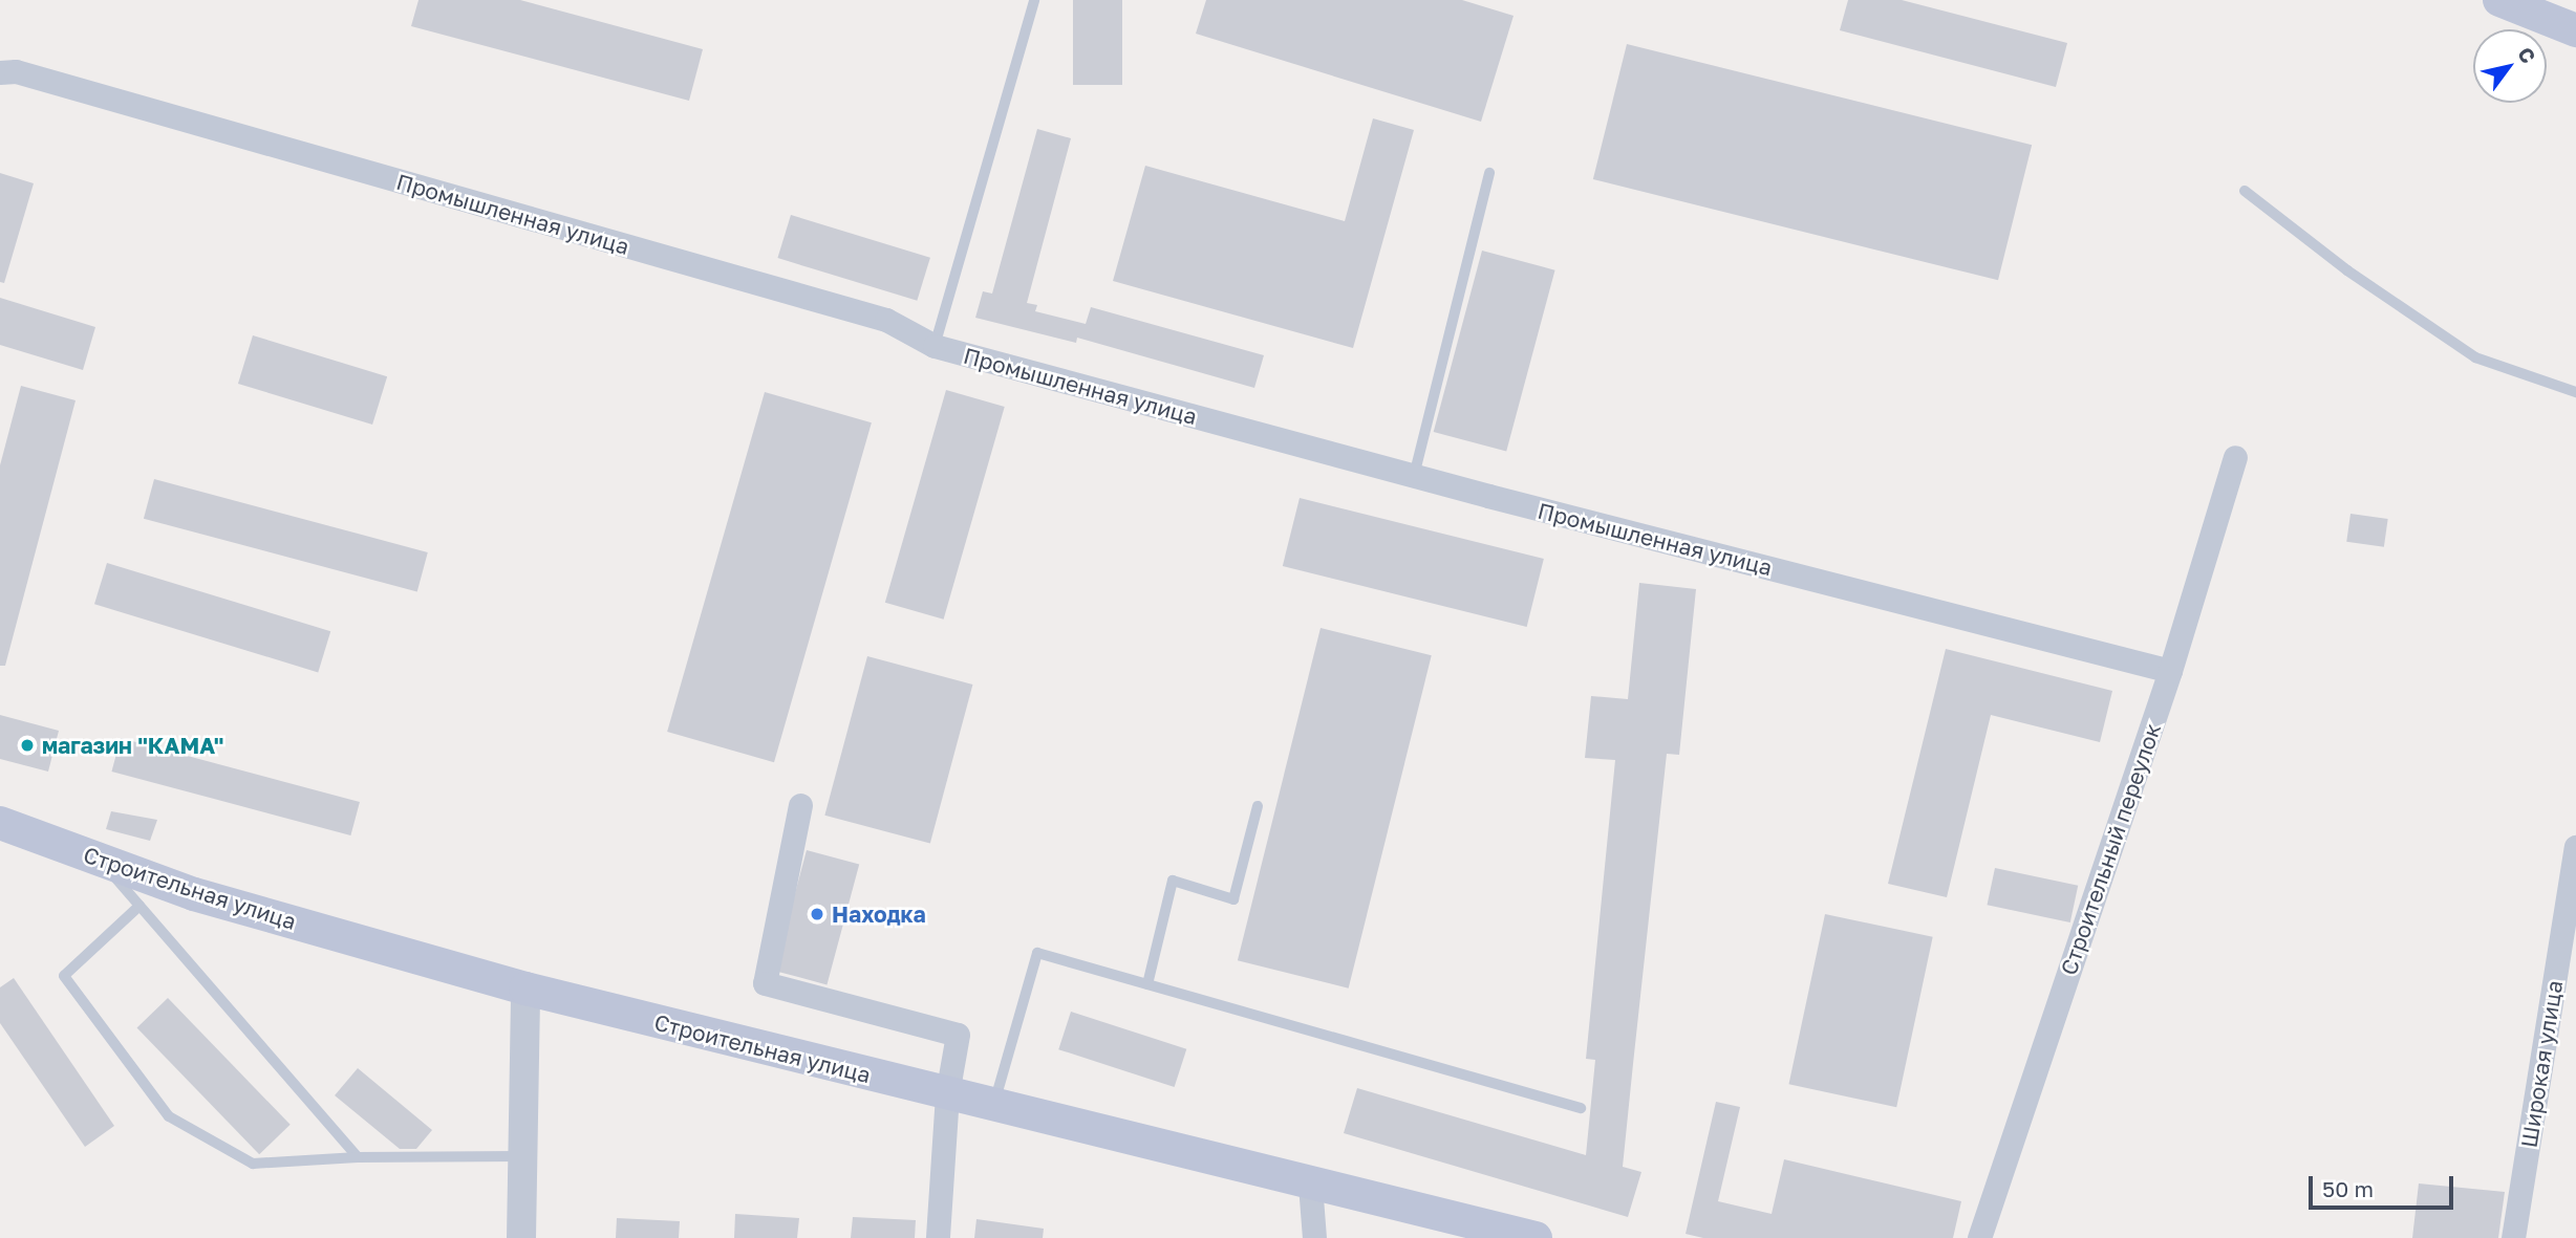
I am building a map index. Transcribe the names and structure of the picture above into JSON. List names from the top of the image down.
{
  "streets": {
    "main road": ["Строительная улица"],
    "street": ["Промышленная улица", "Строительный переулок", "Широкая улица"]
  },
  "crossings": [
    ["Промышленная улица", "Строительный переулок"]
  ],
  "places": ["магазин \"КАМА\"", "Находка"],
  "scale_bar": "50 m",
  "north": "top right"
}
